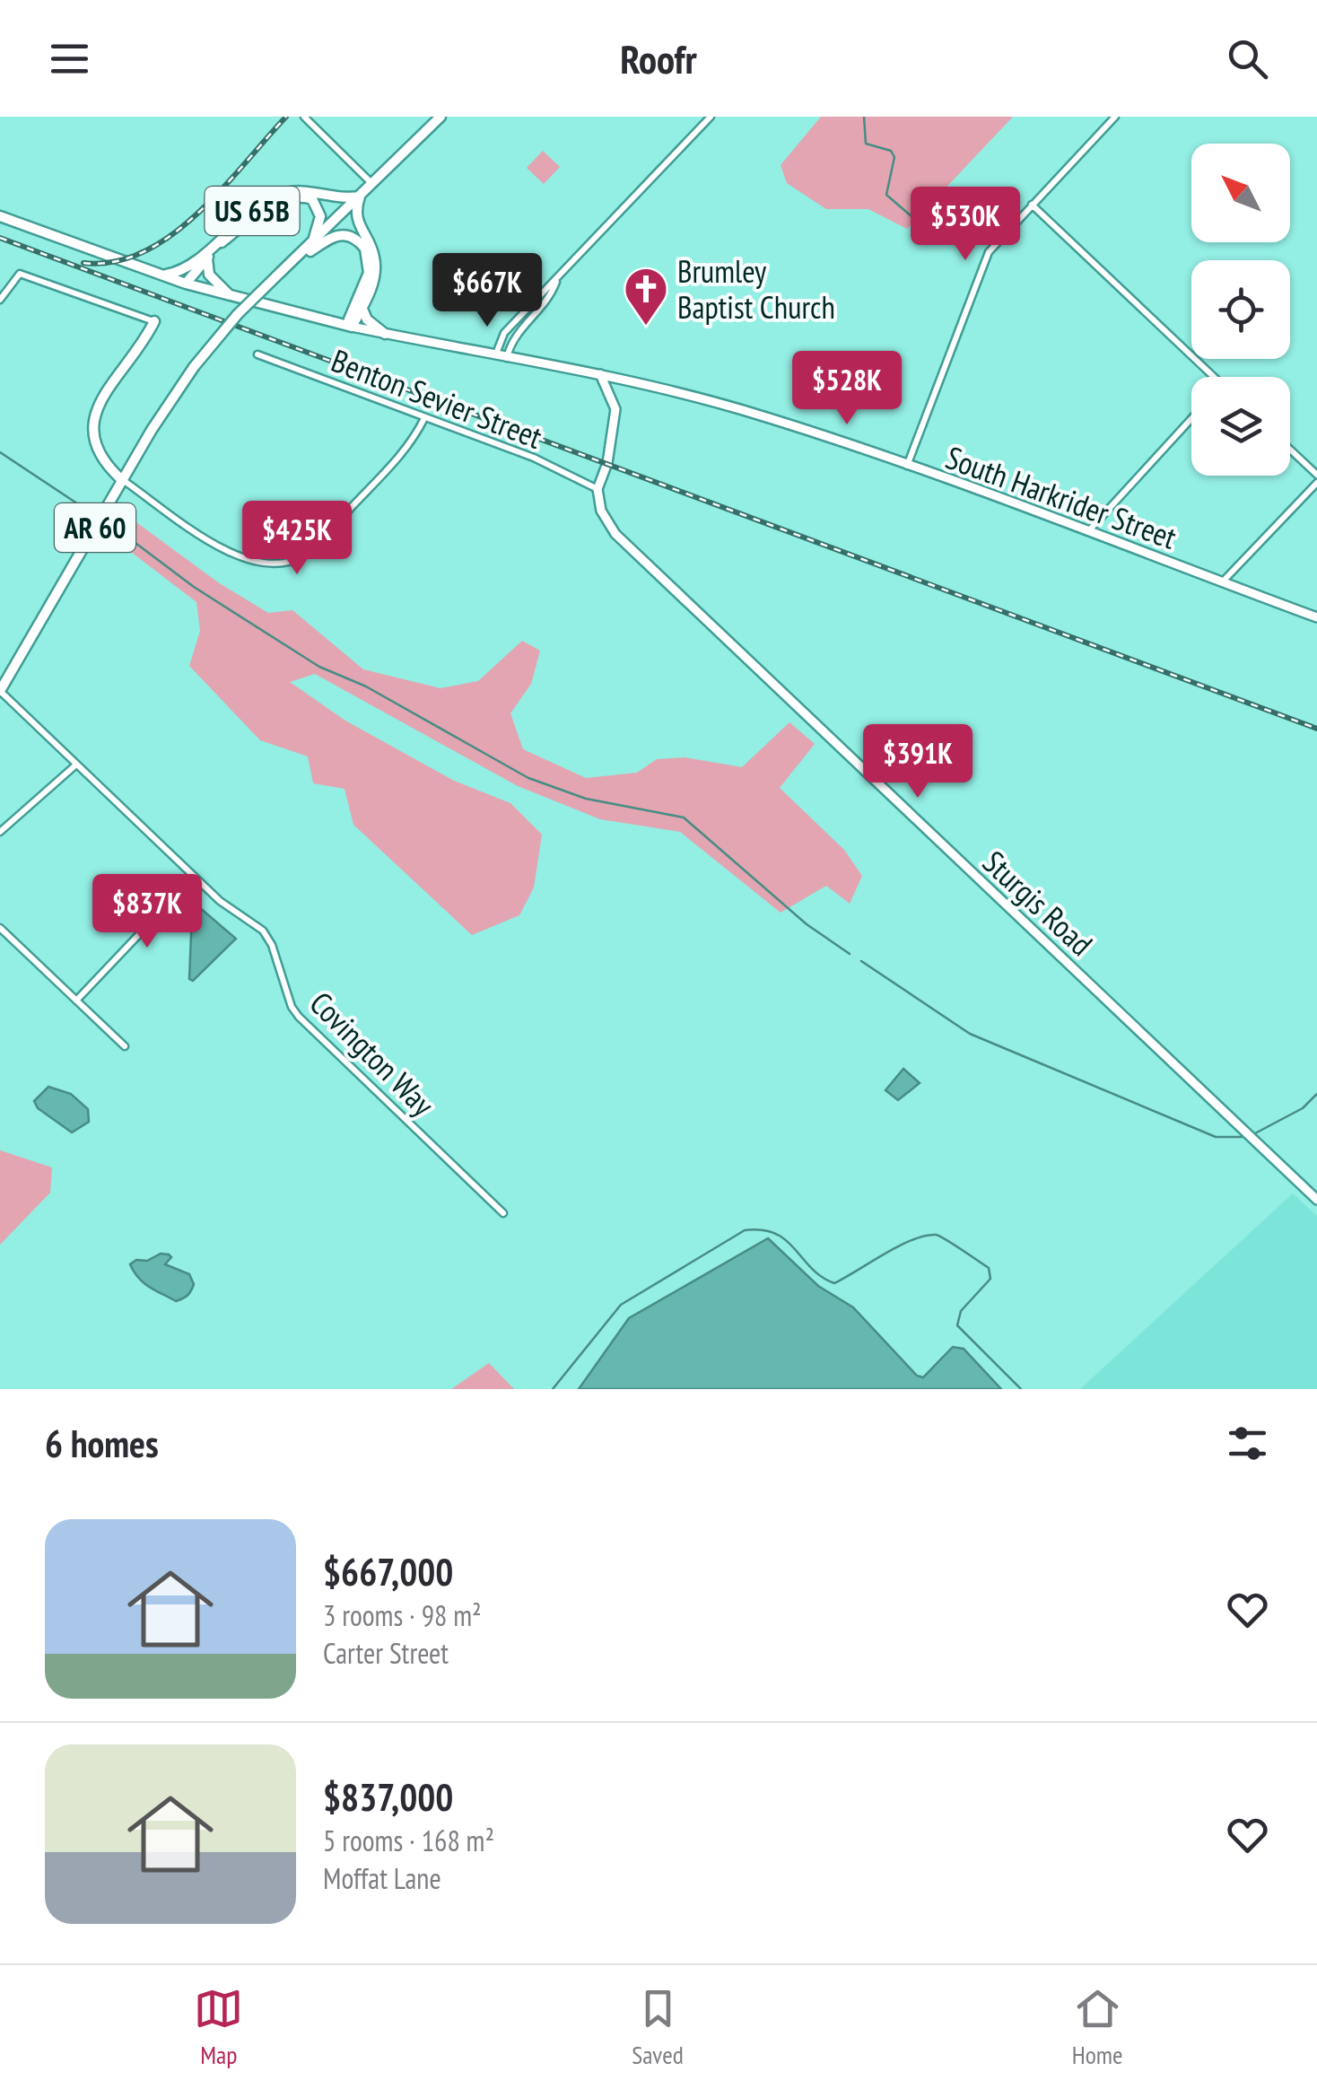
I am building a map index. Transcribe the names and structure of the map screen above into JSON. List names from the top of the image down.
{
  "streets": {
    "main road": ["US 65B", "South Harkrider Street", "AR 60"],
    "street": ["Benton Sevier Street", "Sturgis Road", "Covington Way"]
  },
  "crossings": [
    ["US 65B", "South Harkrider Street"],
    ["US 65B", "AR 60"],
    ["Benton Sevier Street", "Sturgis Road"],
    ["AR 60", "Covington Way"]
  ],
  "places": {
    "church": ["Brumley Baptist Church"]
  },
  "north": "top left",
  "page": {
    "header": "Roofr",
    "price": [
      "$530K",
      "$667K",
      "$528K",
      "$425K",
      "$391K",
      "$837K"
    ],
    "heading": "6 homes",
    "list": [
      {
        "name": "$667,000",
        "note": "3 rooms · 98 m² · Carter Street"
      },
      {
        "name": "$837,000",
        "note": "5 rooms · 168 m² · Moffat Lane"
      }
    ],
    "tabs": ["Map", "Saved", "Home"]
  }
}
